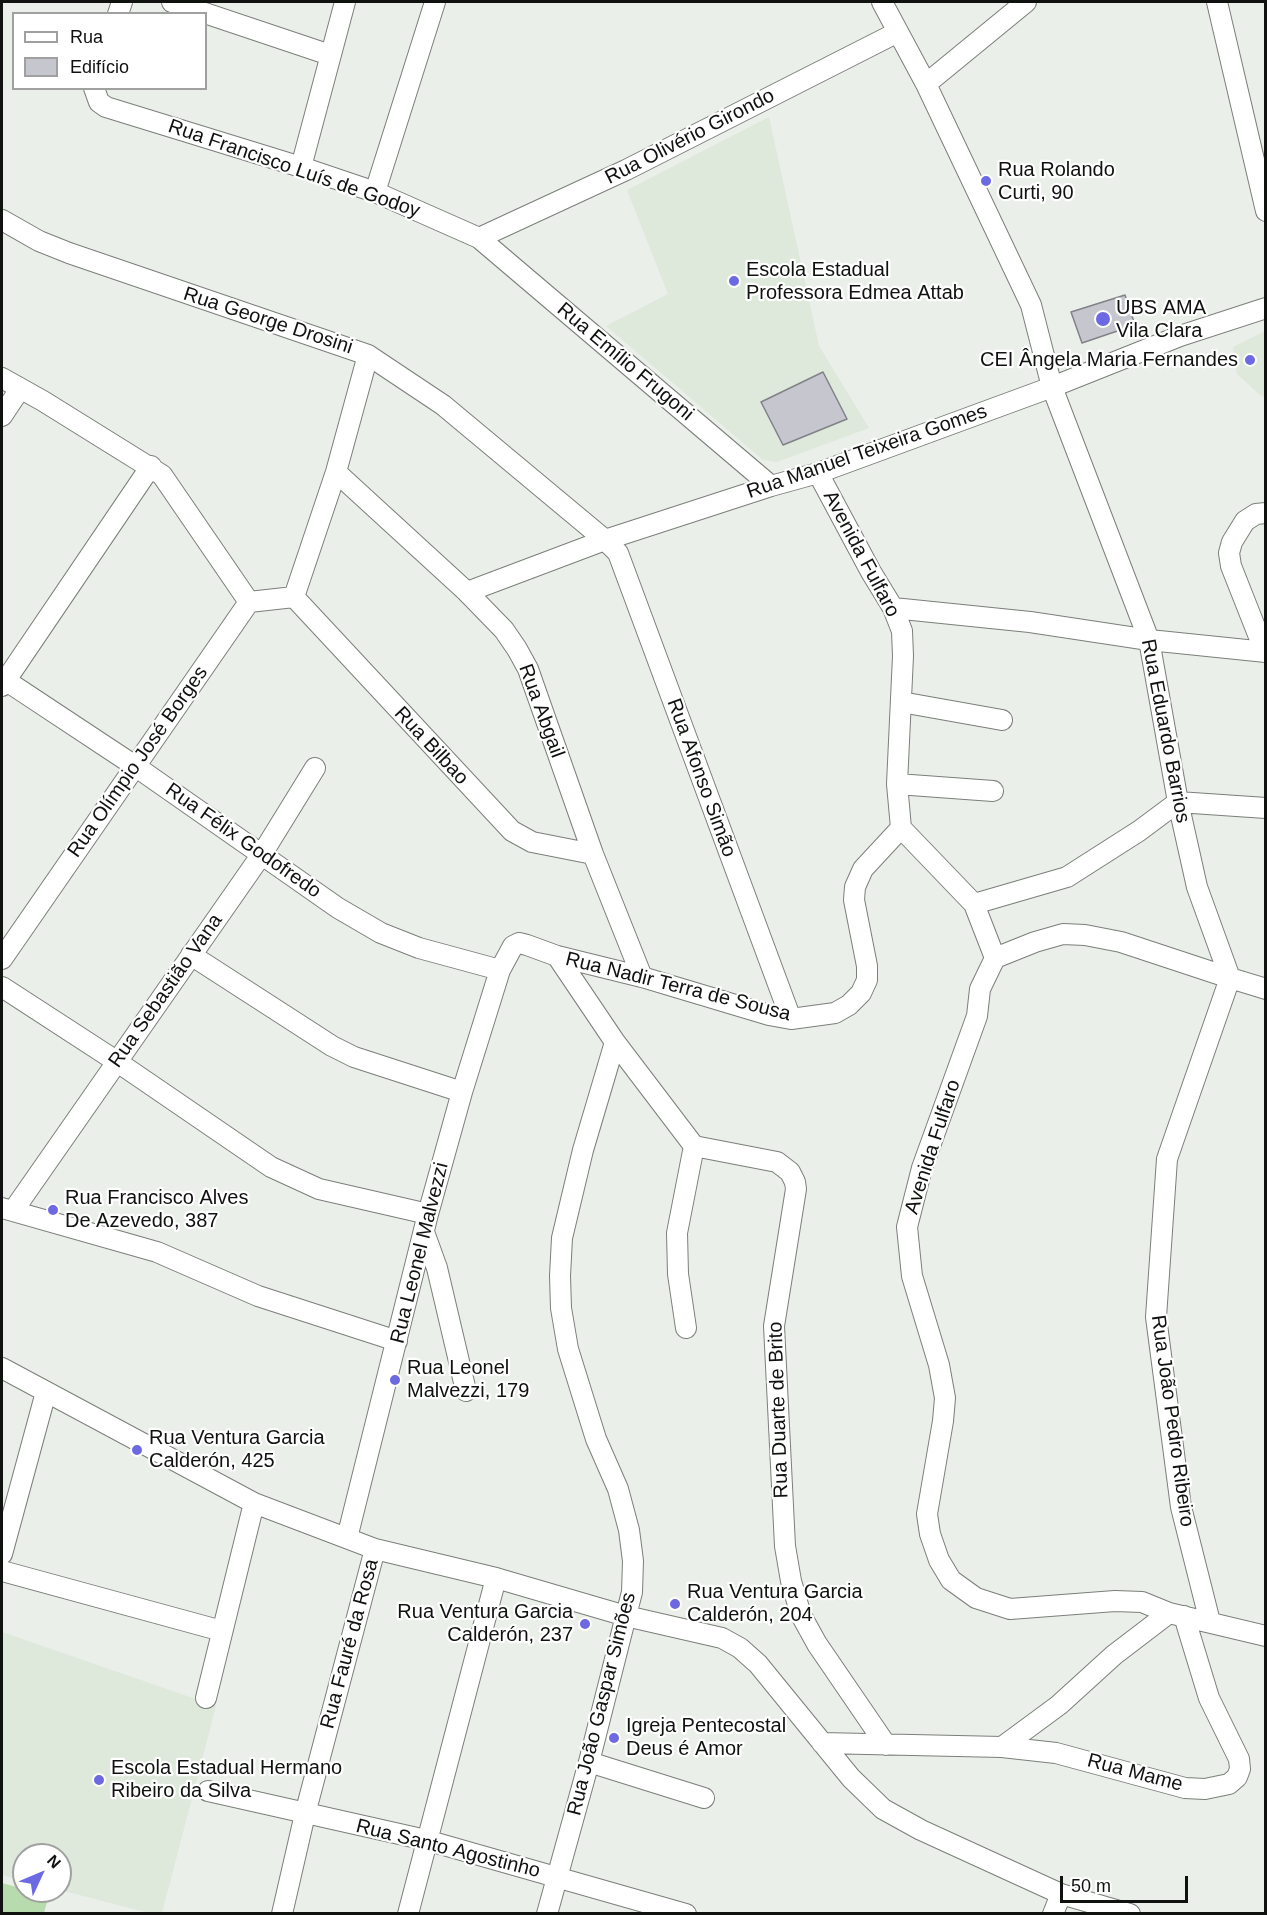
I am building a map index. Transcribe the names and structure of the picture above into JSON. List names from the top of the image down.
{
  "streets": {
    "street": [
      "Rua Olivério Girondo",
      "Rua Francisco Luís de Godoy",
      "Rua George Drosini",
      "Rua Emílio Frugoni",
      "Rua Manuel Teixeira Gomes",
      "Avenida Fulfaro",
      "Rua Abgail",
      "Rua Eduardo Barrios",
      "Rua Bilbao",
      "Rua Olímpio José Borges",
      "Rua Afonso Simão",
      "Rua Félix Godofredo",
      "Rua Nadir Terra de Sousa",
      "Rua Sebastião Vana",
      "Rua Leonel Malvezzi",
      "Rua Duarte de Brito",
      "Rua João Pedro Ribeiro",
      "Rua Fauré da Rosa",
      "Rua João Gaspar Simões",
      "Rua Mame",
      "Rua Santo Agostinho"
    ]
  },
  "crossings": [
    ["Rua Olivério Girondo", "Rua Francisco Luís de Godoy"],
    ["Rua Olivério Girondo", "Rua Emílio Frugoni"],
    ["Rua Olivério Girondo", "Rua Eduardo Barrios"],
    ["Rua Francisco Luís de Godoy", "Rua Emílio Frugoni"],
    ["Rua George Drosini", "Rua Abgail"],
    ["Rua George Drosini", "Rua Bilbao"],
    ["Rua George Drosini", "Rua Afonso Simão"],
    ["Rua Emílio Frugoni", "Rua Manuel Teixeira Gomes"],
    ["Rua Manuel Teixeira Gomes", "Avenida Fulfaro"],
    ["Rua Manuel Teixeira Gomes", "Rua Abgail"],
    ["Rua Manuel Teixeira Gomes", "Rua Eduardo Barrios"],
    ["Rua Manuel Teixeira Gomes", "Rua Afonso Simão"],
    ["Avenida Fulfaro", "Rua Nadir Terra de Sousa"],
    ["Avenida Fulfaro", "Rua João Pedro Ribeiro"],
    ["Avenida Fulfaro", "Rua Mame"],
    ["Rua Abgail", "Rua Bilbao"],
    ["Rua Abgail", "Rua Nadir Terra de Sousa"],
    ["Rua Eduardo Barrios", "Rua João Pedro Ribeiro"],
    ["Rua Olímpio José Borges", "Rua Félix Godofredo"],
    ["Rua Afonso Simão", "Rua Nadir Terra de Sousa"],
    ["Rua Félix Godofredo", "Rua Nadir Terra de Sousa"],
    ["Rua Félix Godofredo", "Rua Sebastião Vana"],
    ["Rua Félix Godofredo", "Rua Leonel Malvezzi"],
    ["Rua Nadir Terra de Sousa", "Rua Leonel Malvezzi"],
    ["Rua Fauré da Rosa", "Rua Santo Agostinho"],
    ["Rua João Gaspar Simões", "Rua Santo Agostinho"]
  ],
  "places": [
    "Rua Rolando Curti, 90",
    "Escola Estadual Professora Edmea Attab",
    "UBS AMA Vila Clara",
    "CEI Ângela Maria Fernandes",
    "Rua Francisco Alves De Azevedo, 387",
    "Rua Leonel Malvezzi, 179",
    "Rua Ventura Garcia Calderón, 425",
    "Rua Ventura Garcia Calderón, 204",
    "Rua Ventura Garcia Calderón, 237",
    "Igreja Pentecostal Deus é Amor",
    "Escola Estadual Hermano Ribeiro da Silva"
  ],
  "legend": ["Rua", "Edifício"],
  "scale_bar": "50 m",
  "north": "top right"
}
